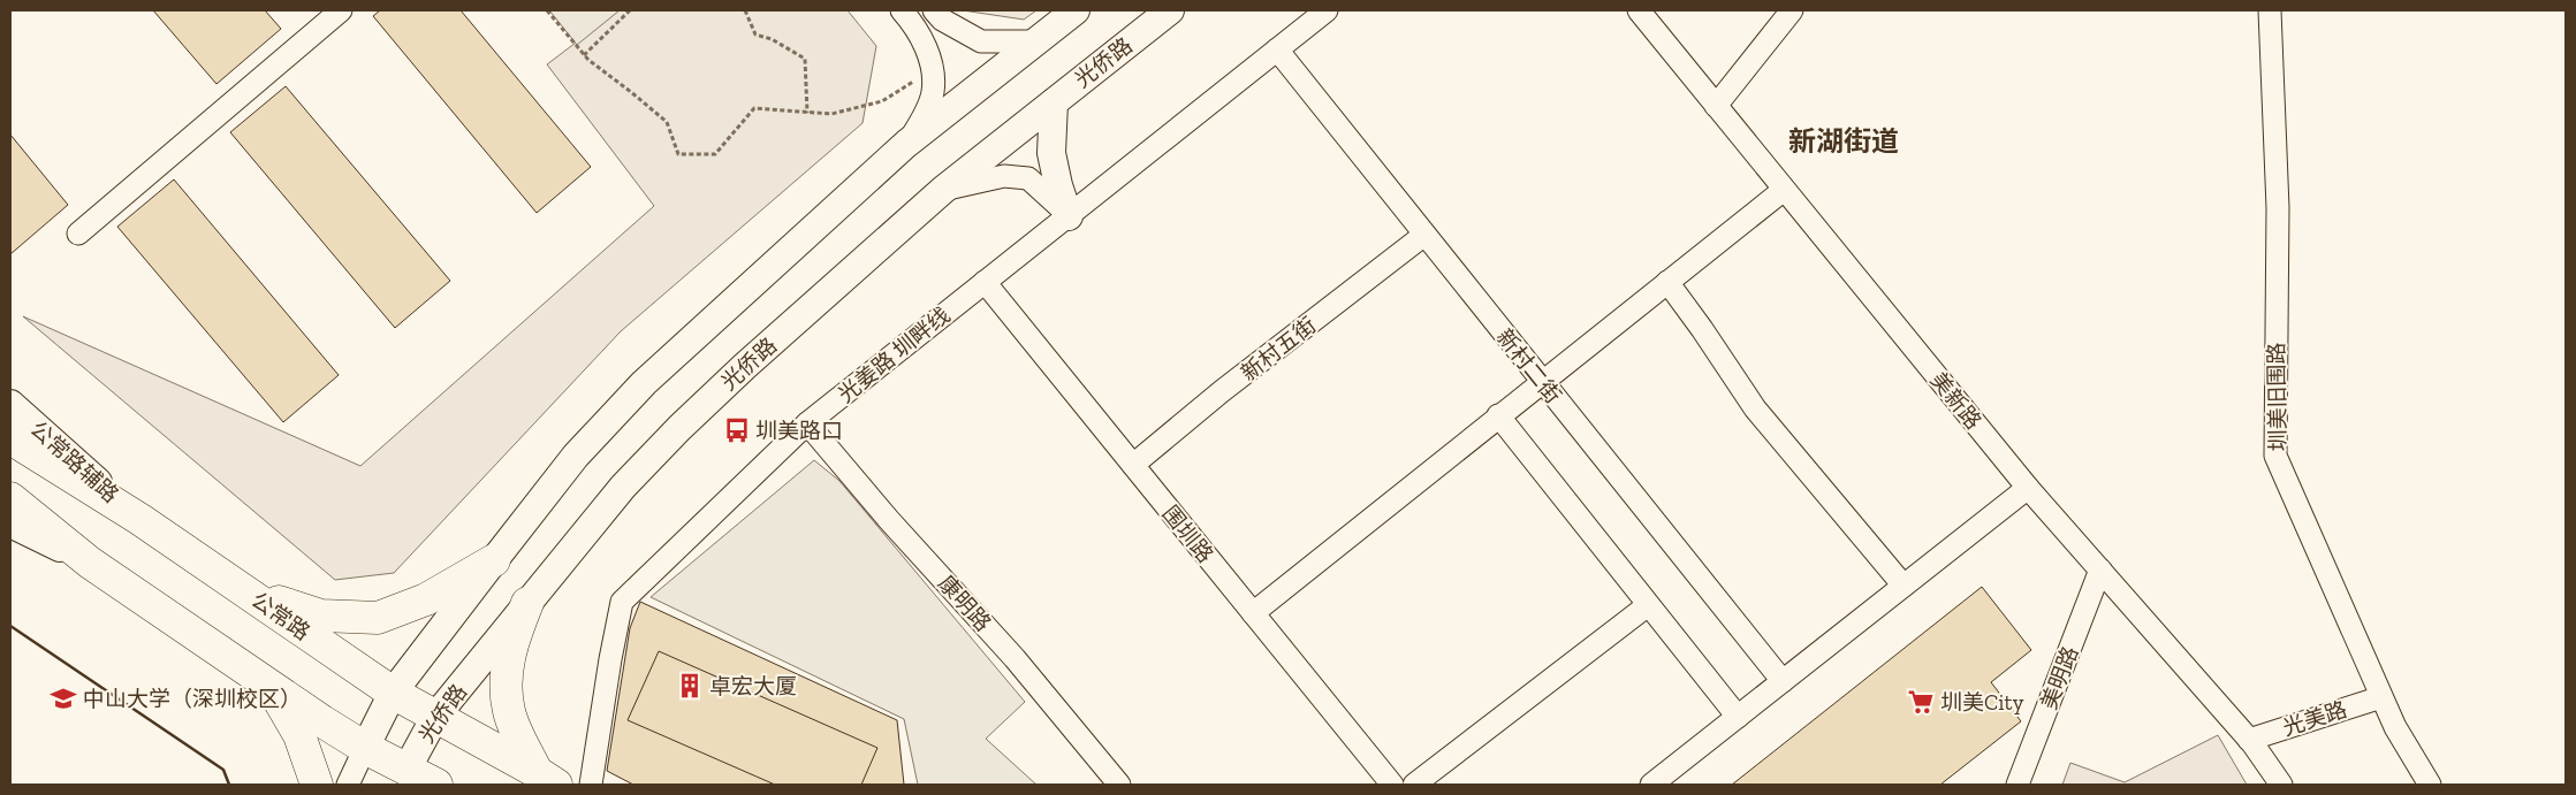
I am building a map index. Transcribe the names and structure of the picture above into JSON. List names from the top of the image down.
{
  "streets": {
    "highway": ["公常路"],
    "main road": ["光侨路", "公常路辅路"],
    "street": [
      "新村五街",
      "光姜路 圳畔线",
      "新村二街",
      "圳美旧围路",
      "美新路",
      "围圳路",
      "康明路",
      "美明路",
      "光美路"
    ]
  },
  "crossings": [
    ["光侨路", "公常路"],
    ["新村五街", "新村二街"],
    ["新村五街", "围圳路"],
    ["光姜路 圳畔线", "新村二街"],
    ["光姜路 圳畔线", "围圳路"],
    ["光姜路 圳畔线", "康明路"],
    ["圳美旧围路", "光美路"],
    ["美新路", "美明路"],
    ["美新路", "光美路"],
    ["公常路辅路", "公常路"]
  ],
  "districts": ["新湖街道"],
  "places": {
    "bus stop": ["圳美路口"],
    "building": ["卓宏大厦"],
    "school or university": ["中山大学（深圳校区）"],
    "supermarket": ["圳美City"]
  }
}
